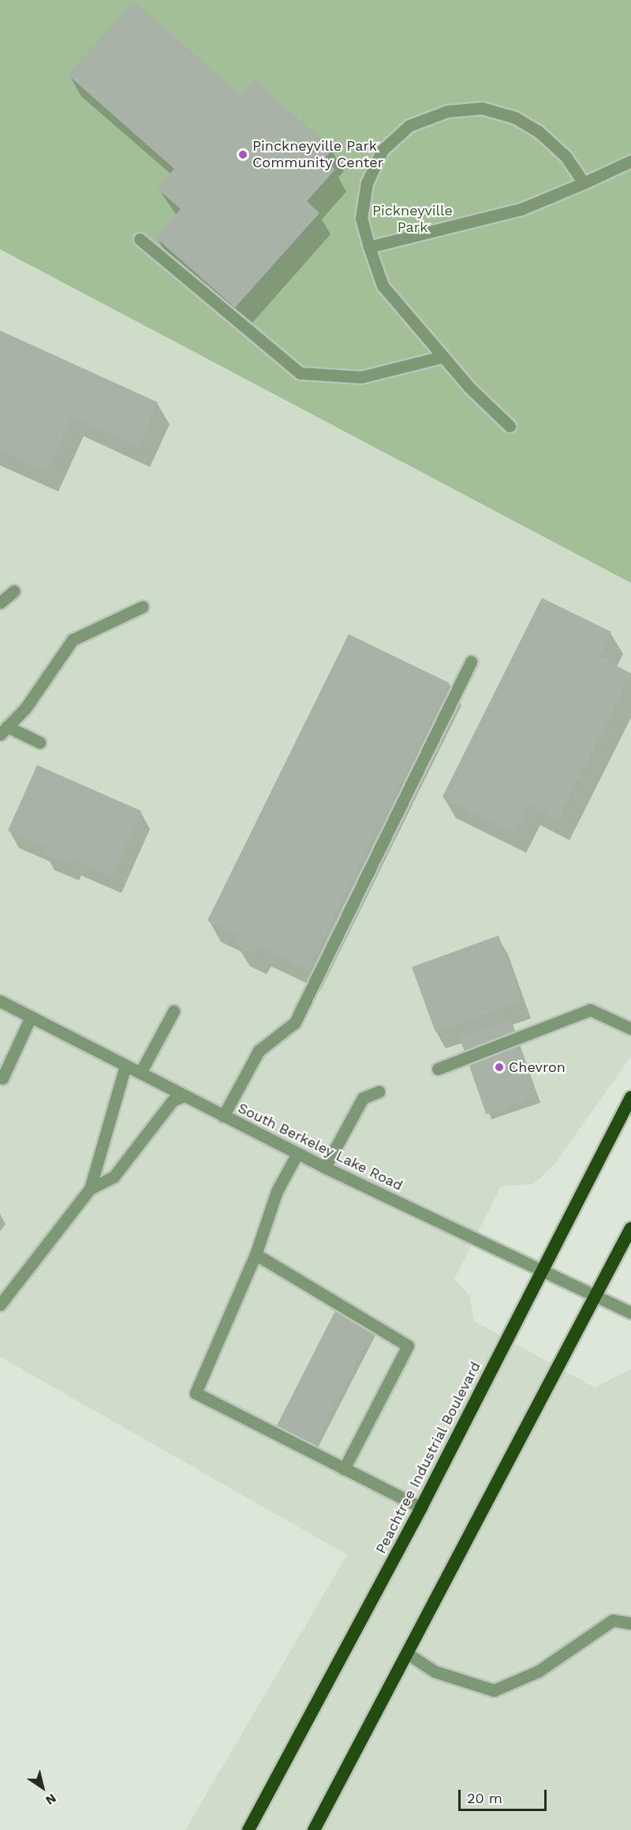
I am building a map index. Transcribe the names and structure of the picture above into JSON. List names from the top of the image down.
{
  "streets": {
    "highway": ["Peachtree Industrial Boulevard"],
    "street": ["South Berkeley Lake Road"]
  },
  "crossings": [
    ["South Berkeley Lake Road", "Peachtree Industrial Boulevard"]
  ],
  "parks": ["Pickneyville Park"],
  "places": ["Pinckneyville Park Community Center", "Chevron"],
  "scale_bar": "20 m",
  "north": "bottom right"
}
